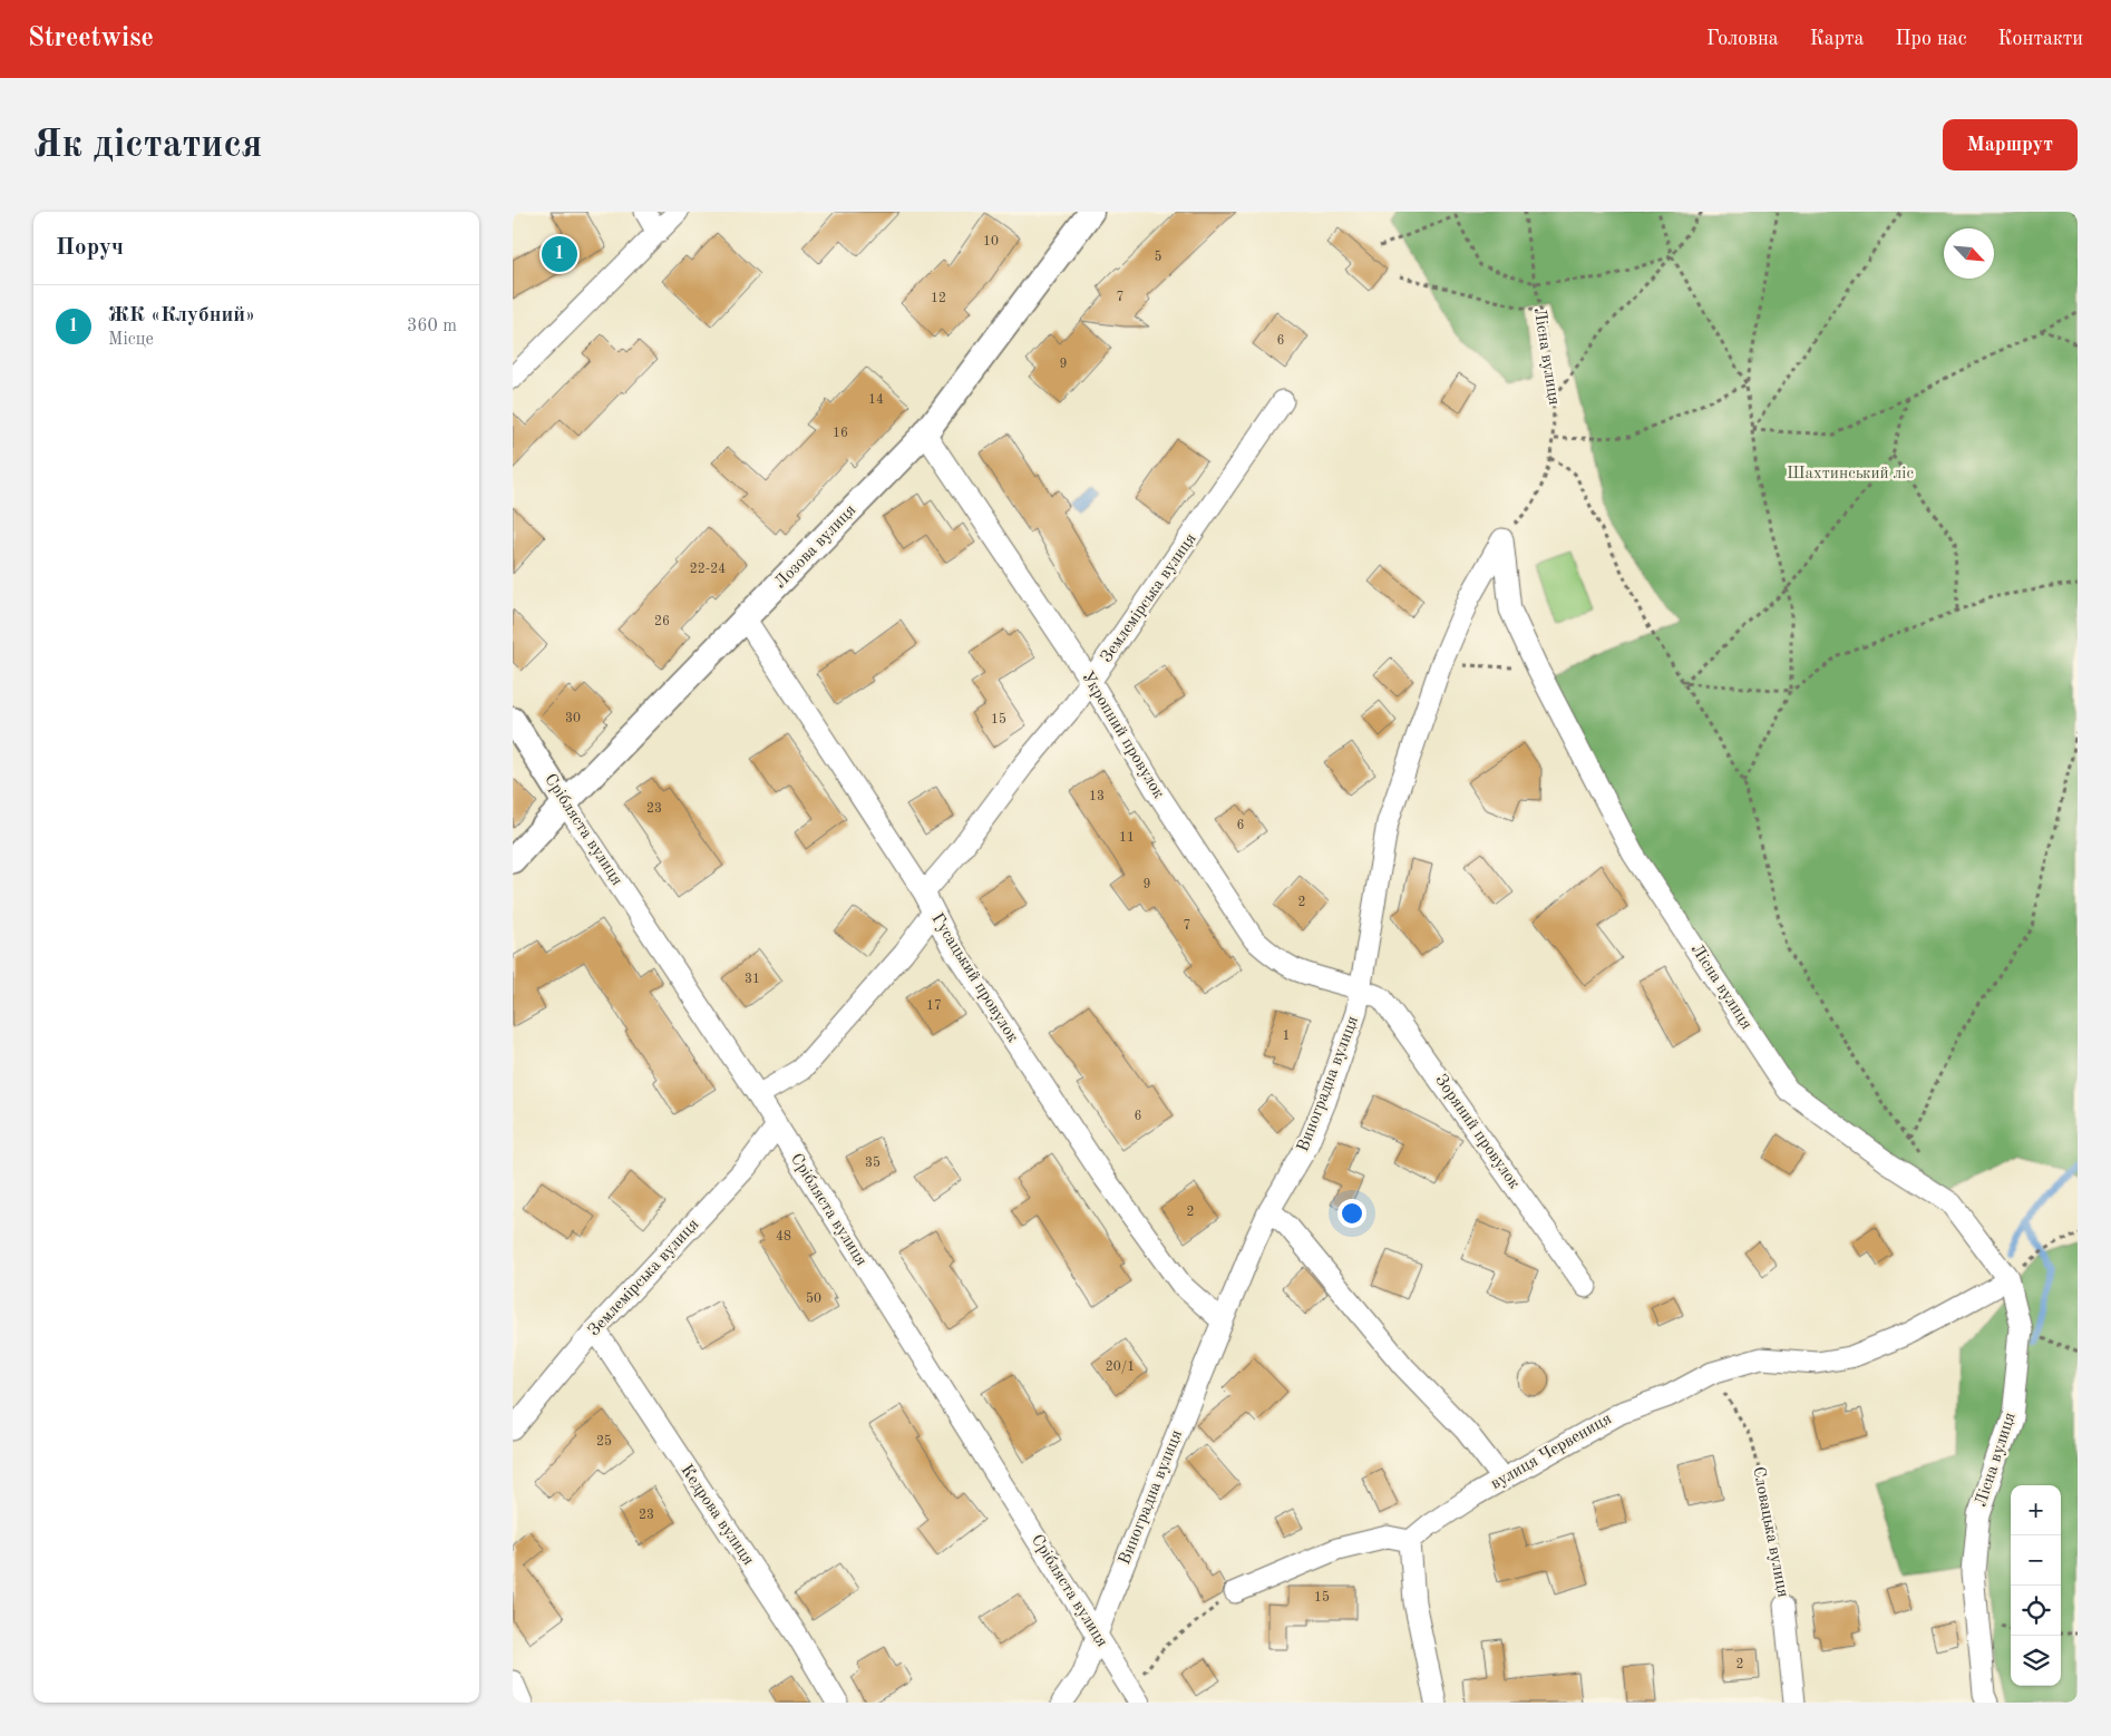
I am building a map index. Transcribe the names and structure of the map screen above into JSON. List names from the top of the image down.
{
  "streets": {
    "street": [
      "Лісна вулиця",
      "Лозова вулиця",
      "Землемірська вулиця",
      "Укропний провулок",
      "Срібляста вулиця",
      "Гусацький провулок",
      "Виноградна вулиця",
      "Зоряний провулок",
      "вулиця Червениця",
      "Кедрова вулиця",
      "Словацька вулиця"
    ]
  },
  "crossings": [
    ["Лісна вулиця", "Виноградна вулиця"],
    ["Лісна вулиця", "вулиця Червениця"],
    ["Лозова вулиця", "Укропний провулок"],
    ["Лозова вулиця", "Срібляста вулиця"],
    ["Лозова вулиця", "Гусацький провулок"],
    ["Землемірська вулиця", "Укропний провулок"],
    ["Землемірська вулиця", "Срібляста вулиця"],
    ["Землемірська вулиця", "Гусацький провулок"],
    ["Землемірська вулиця", "Кедрова вулиця"],
    ["Укропний провулок", "Виноградна вулиця"],
    ["Укропний провулок", "Зоряний провулок"],
    ["Срібляста вулиця", "Виноградна вулиця"],
    ["Гусацький провулок", "Виноградна вулиця"],
    ["Виноградна вулиця", "Зоряний провулок"],
    ["вулиця Червениця", "Словацька вулиця"]
  ],
  "parks": ["Шахтинський ліс"],
  "house_numbers": [
    "10",
    "5",
    "7",
    "12",
    "6",
    "9",
    "14",
    "16",
    "22-24",
    "26",
    "30",
    "15",
    "13",
    "23",
    "6",
    "11",
    "9",
    "2",
    "7",
    "31",
    "17",
    "1",
    "6",
    "35",
    "2",
    "48",
    "50",
    "20/1",
    "25",
    "23",
    "15",
    "2"
  ],
  "north": "bottom right",
  "page": {
    "header": "Streetwise",
    "nav": [
      "Головна",
      "Карта",
      "Про нас",
      "Контакти"
    ],
    "buttons": "Маршрут",
    "title": "Як дістатися",
    "heading": "Поруч",
    "pins": "1",
    "list": [
      {
        "mark": "1",
        "name": "ЖК «Клубний»",
        "note": "Місце",
        "value": "360 m"
      }
    ],
    "map_buttons": ["+", "−"]
  }
}
